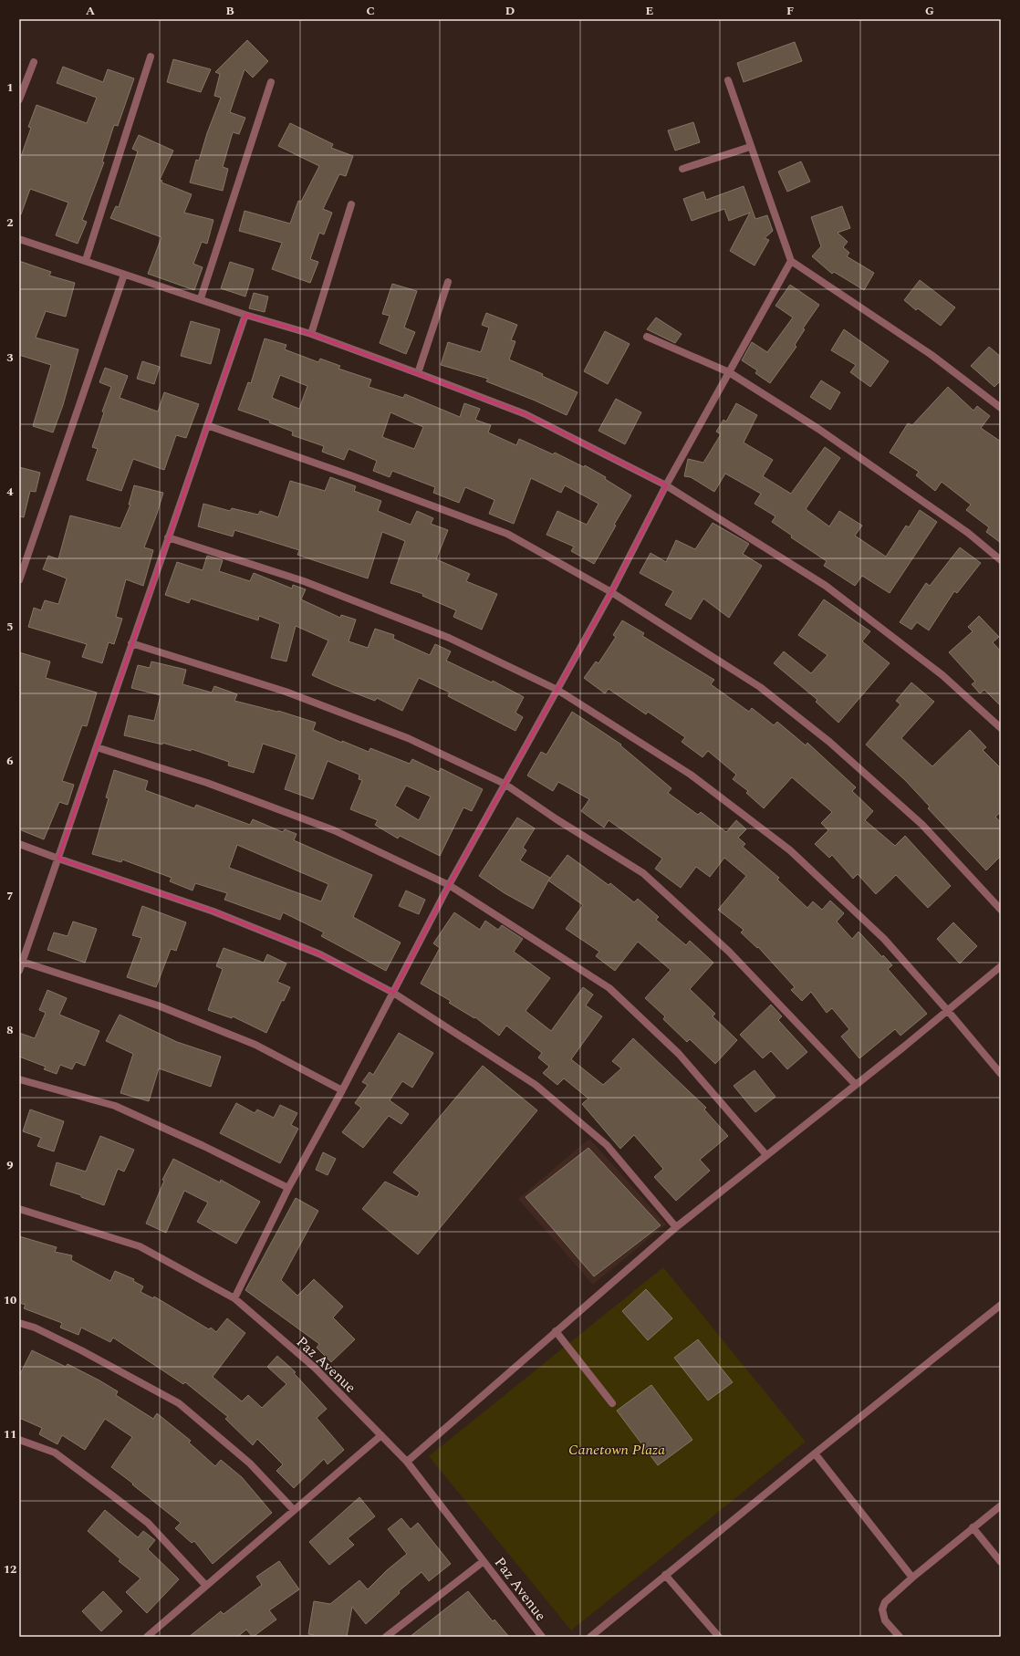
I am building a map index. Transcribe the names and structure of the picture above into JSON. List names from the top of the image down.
{
  "streets": {
    "street": ["Paz Avenue"]
  },
  "parks": ["Canetown Plaza"],
  "grid": {
    "columns": [
      "A",
      "B",
      "C",
      "D",
      "E",
      "F",
      "G"
    ],
    "rows": [
      "1",
      "2",
      "3",
      "4",
      "5",
      "6",
      "7",
      "8",
      "9",
      "10",
      "11",
      "12"
    ]
  }
}
